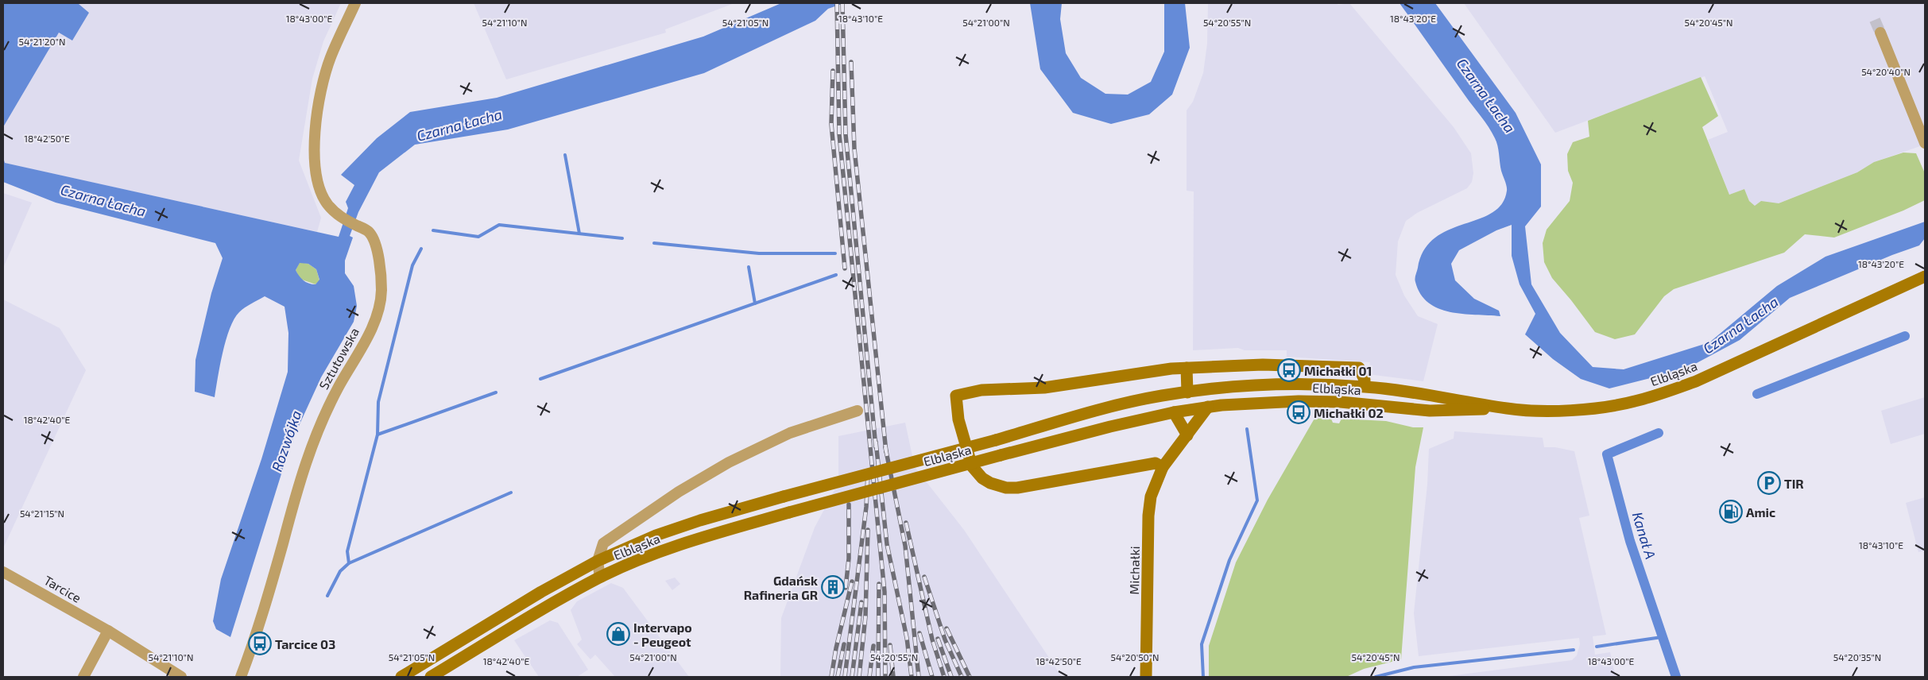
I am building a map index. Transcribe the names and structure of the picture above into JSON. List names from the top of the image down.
{
  "streets": {
    "main road": ["Elbląska", "Michałki"],
    "street": ["Sztutowska", "Tarcice"]
  },
  "crossings": [
    ["Elbląska", "Michałki"]
  ],
  "water": ["Czarna Łacha", "Rozwójka", "Kanał A"],
  "places": {
    "bus stop": ["Michałki 01", "Michałki 02", "Tarcice 03"],
    "parking": ["TIR"],
    "fuel station": ["Amic"],
    "building": ["Gdańsk Rafineria GR"],
    "shop": ["Intervapo - Peugeot"]
  },
  "coordinates": [
    "18°43'00\"E",
    "18°43'10\"E",
    "18°43'20\"E",
    "54°21'10\"N",
    "54°21'05\"N",
    "54°21'00\"N",
    "54°20'55\"N",
    "54°20'45\"N",
    "54°21'20\"N",
    "54°20'40\"N",
    "18°42'50\"E",
    "18°42'40\"E",
    "54°21'15\"N",
    "54°20'50\"N",
    "54°20'35\"N"
  ]
}
